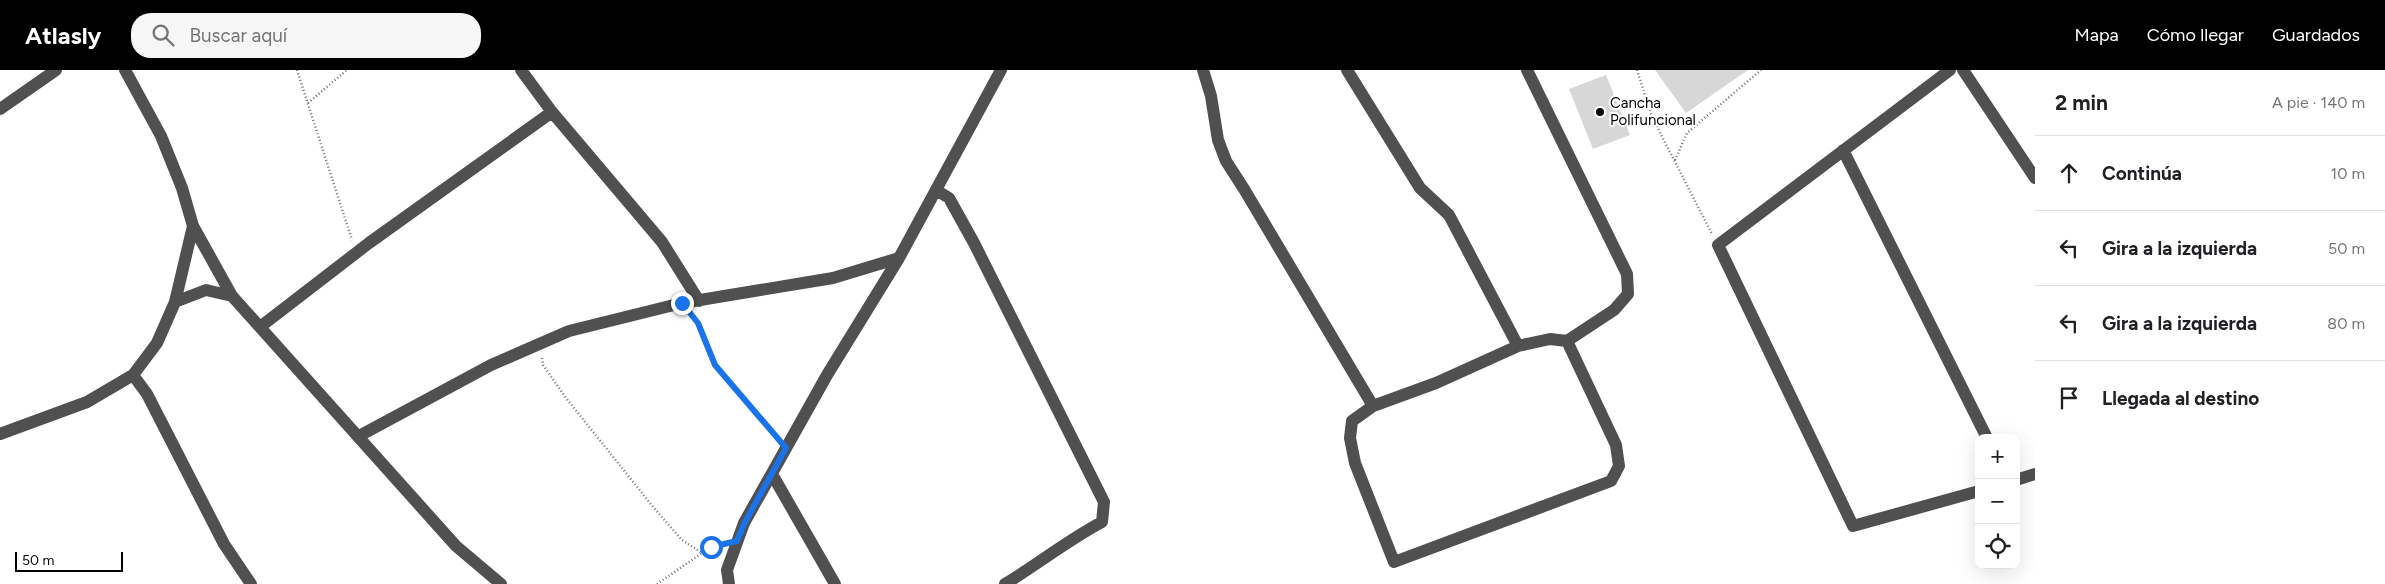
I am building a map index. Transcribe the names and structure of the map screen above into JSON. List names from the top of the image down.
{
  "places": ["Cancha Polifuncional"],
  "scale_bar": "50 m",
  "page": {
    "header": "Atlasly",
    "search": "Buscar aquí",
    "nav": ["Mapa", "Cómo llegar", "Guardados"],
    "heading": ["2 min", "A pie · 140 m"],
    "list": [
      ["Continúa", "10 m"],
      ["Gira a la izquierda", "50 m"],
      ["Gira a la izquierda", "80 m"],
      "Llegada al destino"
    ],
    "map_buttons": ["+", "−"],
    "scale": "50 m"
  }
}
